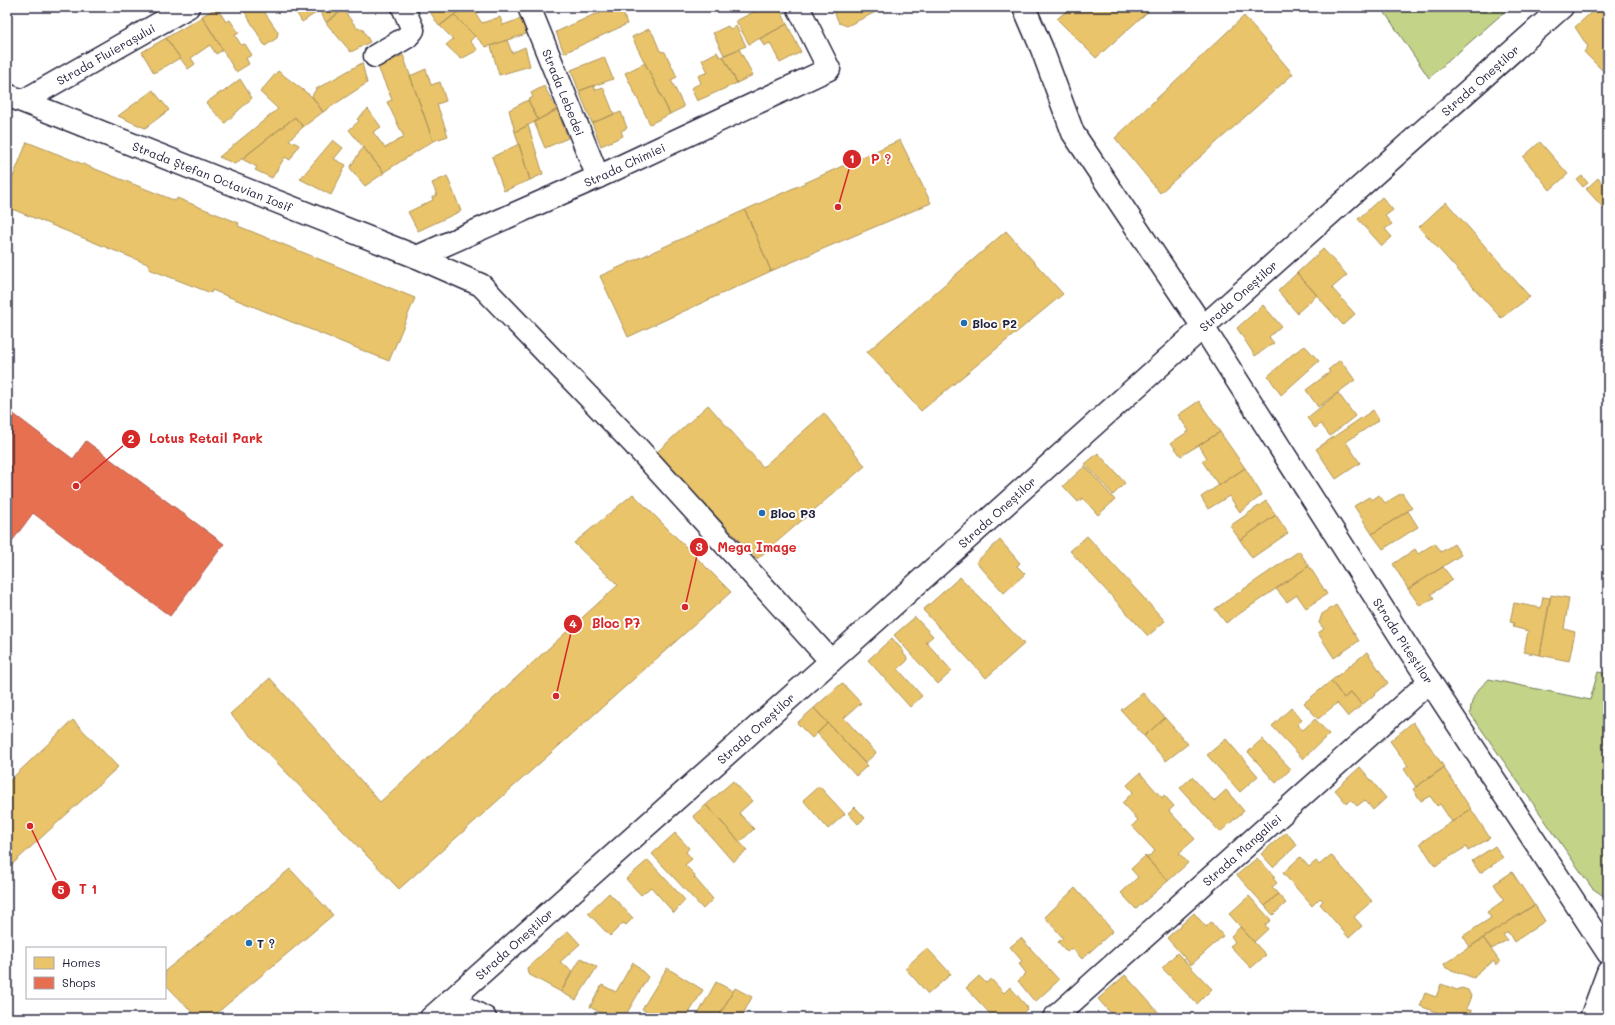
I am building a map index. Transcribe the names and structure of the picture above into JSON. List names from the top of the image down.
{
  "streets": {
    "street": [
      "Strada Fluierașului",
      "Strada Oneștilor",
      "Strada Lebedei",
      "Strada Chimiei",
      "Strada Ștefan Octavian Iosif",
      "Strada Piteștilor",
      "Strada Mangaliei"
    ]
  },
  "crossings": [
    ["Strada Fluierașului", "Strada Ștefan Octavian Iosif"],
    ["Strada Oneștilor", "Strada Ștefan Octavian Iosif"],
    ["Strada Oneștilor", "Strada Piteștilor"],
    ["Strada Lebedei", "Strada Chimiei"],
    ["Strada Chimiei", "Strada Ștefan Octavian Iosif"],
    ["Strada Piteștilor", "Strada Mangaliei"]
  ],
  "places": [
    "P ?",
    "Bloc P2",
    "Lotus Retail Park",
    "Bloc P3",
    "Mega Image",
    "Bloc P7",
    "T 1",
    "T ?"
  ],
  "legend": ["Homes", "Shops"]
}
